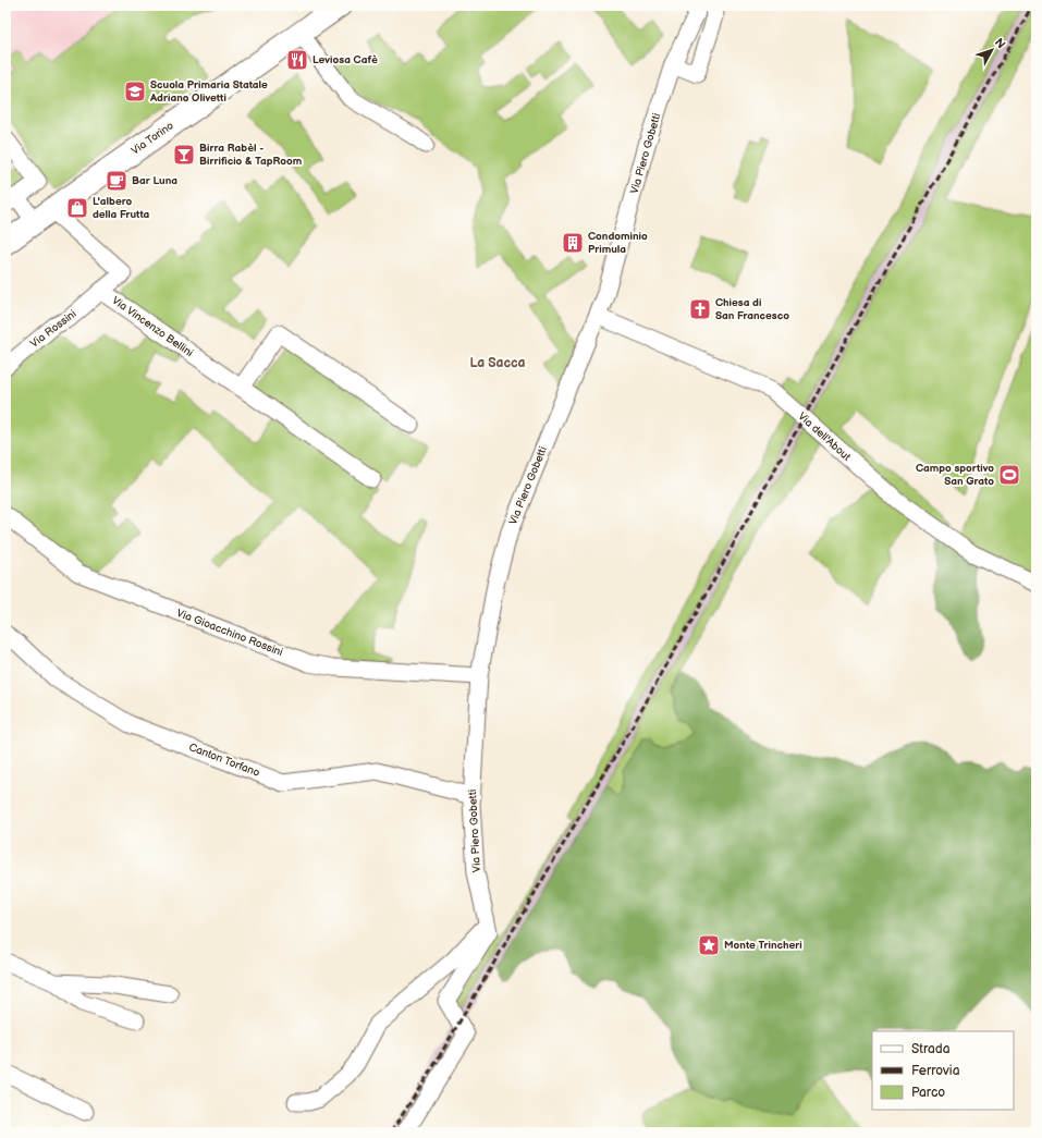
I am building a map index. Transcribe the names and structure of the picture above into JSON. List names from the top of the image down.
{
  "streets": {
    "street": [
      "Via Torino",
      "Via Piero Gobetti",
      "Via Vincenzo Bellini",
      "Via Rossini",
      "Via dell'About",
      "Via Gioacchino Rossini",
      "Canton Torfano"
    ]
  },
  "crossings": [
    ["Via Torino", "Via Vincenzo Bellini"],
    ["Via Piero Gobetti", "Via dell'About"],
    ["Via Piero Gobetti", "Via Gioacchino Rossini"],
    ["Via Piero Gobetti", "Canton Torfano"],
    ["Via Vincenzo Bellini", "Via Rossini"]
  ],
  "districts": ["La Sacca"],
  "places": {
    "restaurant": ["Leviosa Cafè"],
    "school or university": ["Scuola Primaria Statale Adriano Olivetti"],
    "bar": ["Birra Rabèl - Birrificio & TapRoom"],
    "cafe": ["Bar Luna"],
    "shop": ["L'albero della Frutta"],
    "building": ["Condominio Primula"],
    "church": ["Chiesa di San Francesco"],
    "sports": ["Campo sportivo San Grato"],
    "place": ["Monte Trincheri"]
  },
  "legend": ["Strada", "Ferrovia", "Parco"],
  "north": "top right"
}
